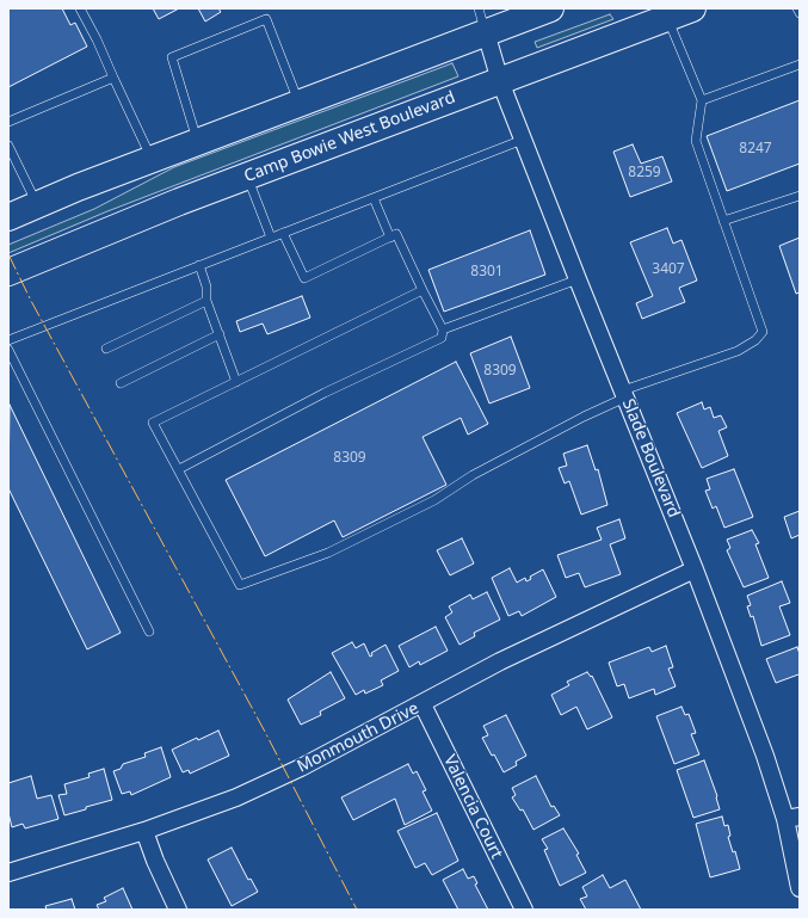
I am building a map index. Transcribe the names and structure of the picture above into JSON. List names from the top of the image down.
{
  "streets": {
    "main road": ["Camp Bowie West Boulevard"],
    "street": ["Slade Boulevard", "Monmouth Drive", "Valencia Court"]
  },
  "crossings": [
    ["Camp Bowie West Boulevard", "Slade Boulevard"],
    ["Slade Boulevard", "Monmouth Drive"],
    ["Monmouth Drive", "Valencia Court"]
  ],
  "house_numbers": [
    "8247",
    "8259",
    "3407",
    "8301",
    "8309",
    "8309"
  ]
}
